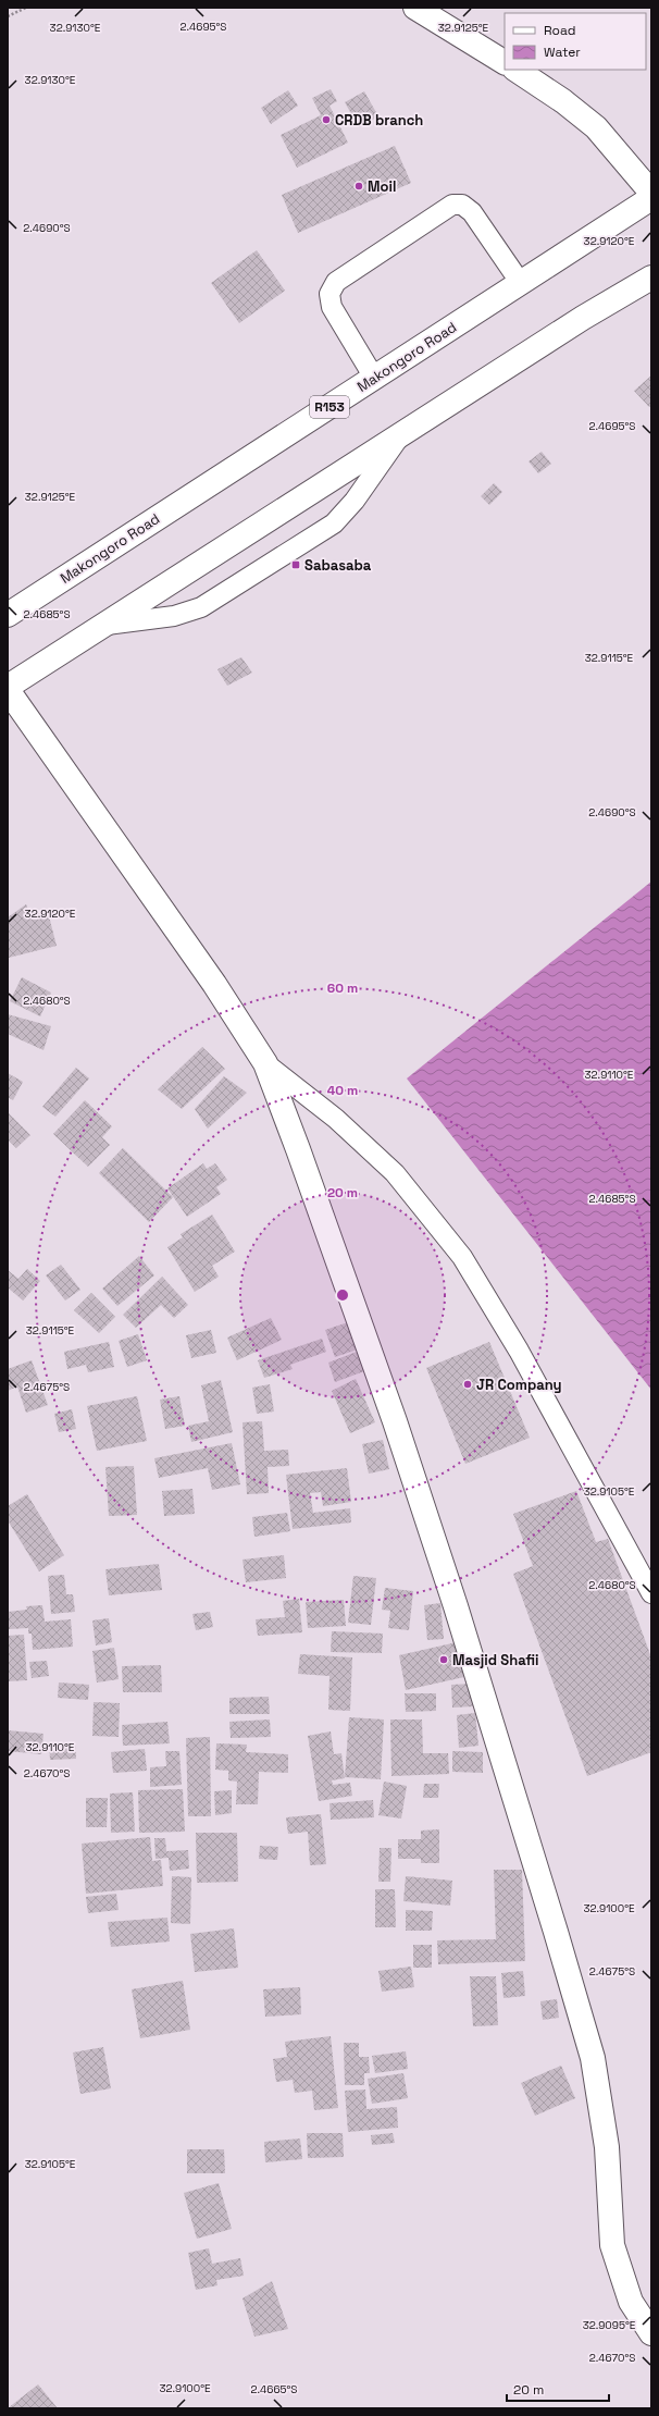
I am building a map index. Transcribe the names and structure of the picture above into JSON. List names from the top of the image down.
{
  "streets": {
    "main road": ["Makongoro Road", "R153"]
  },
  "places": {
    "other": [
      "CRDB branch",
      "Moil",
      "JR Company",
      "Masjid Shafii"
    ],
    "transit": ["Sabasaba"]
  },
  "legend": ["Road", "Water"],
  "scale_bar": "20 m",
  "coordinates": [
    "2.4695°S",
    "32.9130°E",
    "32.9125°E",
    "2.4690°S",
    "32.9120°E",
    "2.4685°S",
    "32.9115°E",
    "2.4680°S",
    "32.9110°E",
    "2.4675°S",
    "32.9105°E",
    "2.4670°S",
    "32.9100°E",
    "32.9095°E",
    "2.4665°S"
  ],
  "rings": ["60 m", "40 m", "20 m"]
}
